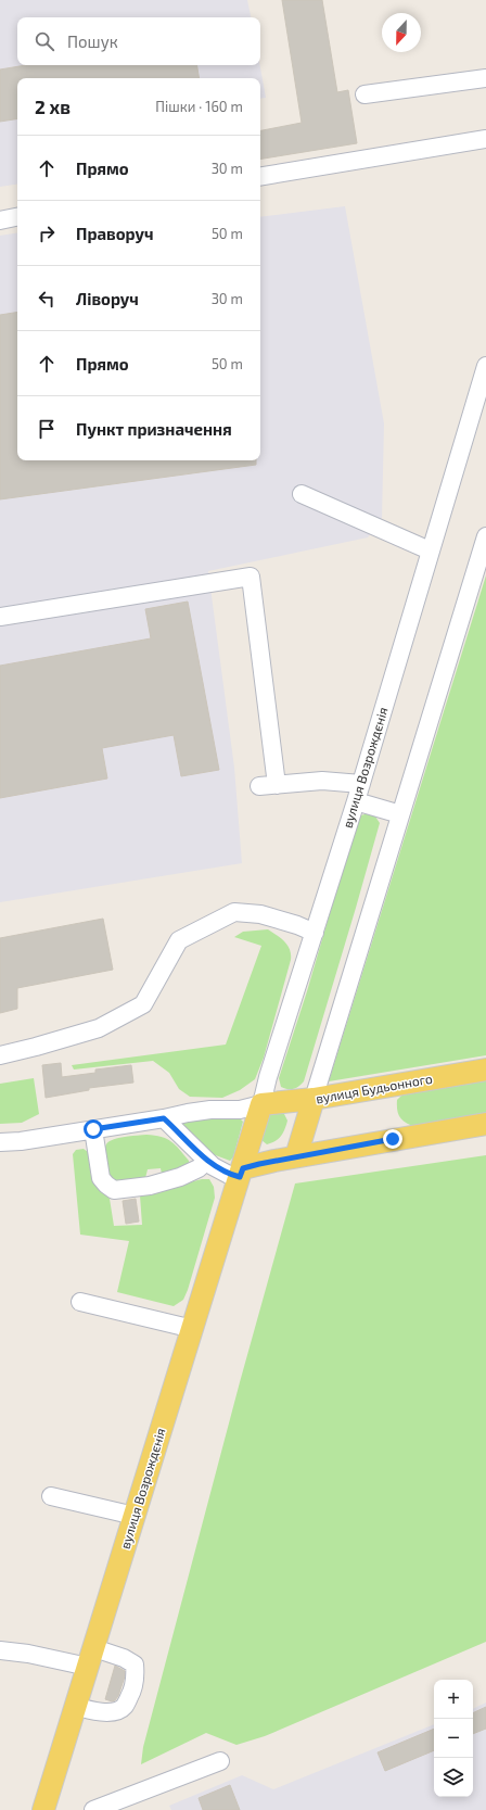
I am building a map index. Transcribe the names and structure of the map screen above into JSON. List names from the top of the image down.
{
  "streets": {
    "main road": ["вулиця Возрождєнія", "вулиця Будьонного"]
  },
  "crossings": [
    ["вулиця Возрождєнія", "вулиця Будьонного"]
  ],
  "north": "bottom",
  "page": {
    "search": "Пошук",
    "heading": ["2 хв", "Пішки · 160 m"],
    "list": [
      ["Прямо", "30 m"],
      ["Праворуч", "50 m"],
      ["Ліворуч", "30 m"],
      ["Прямо", "50 m"],
      "Пункт призначення"
    ],
    "map_buttons": ["+", "−"]
  }
}
